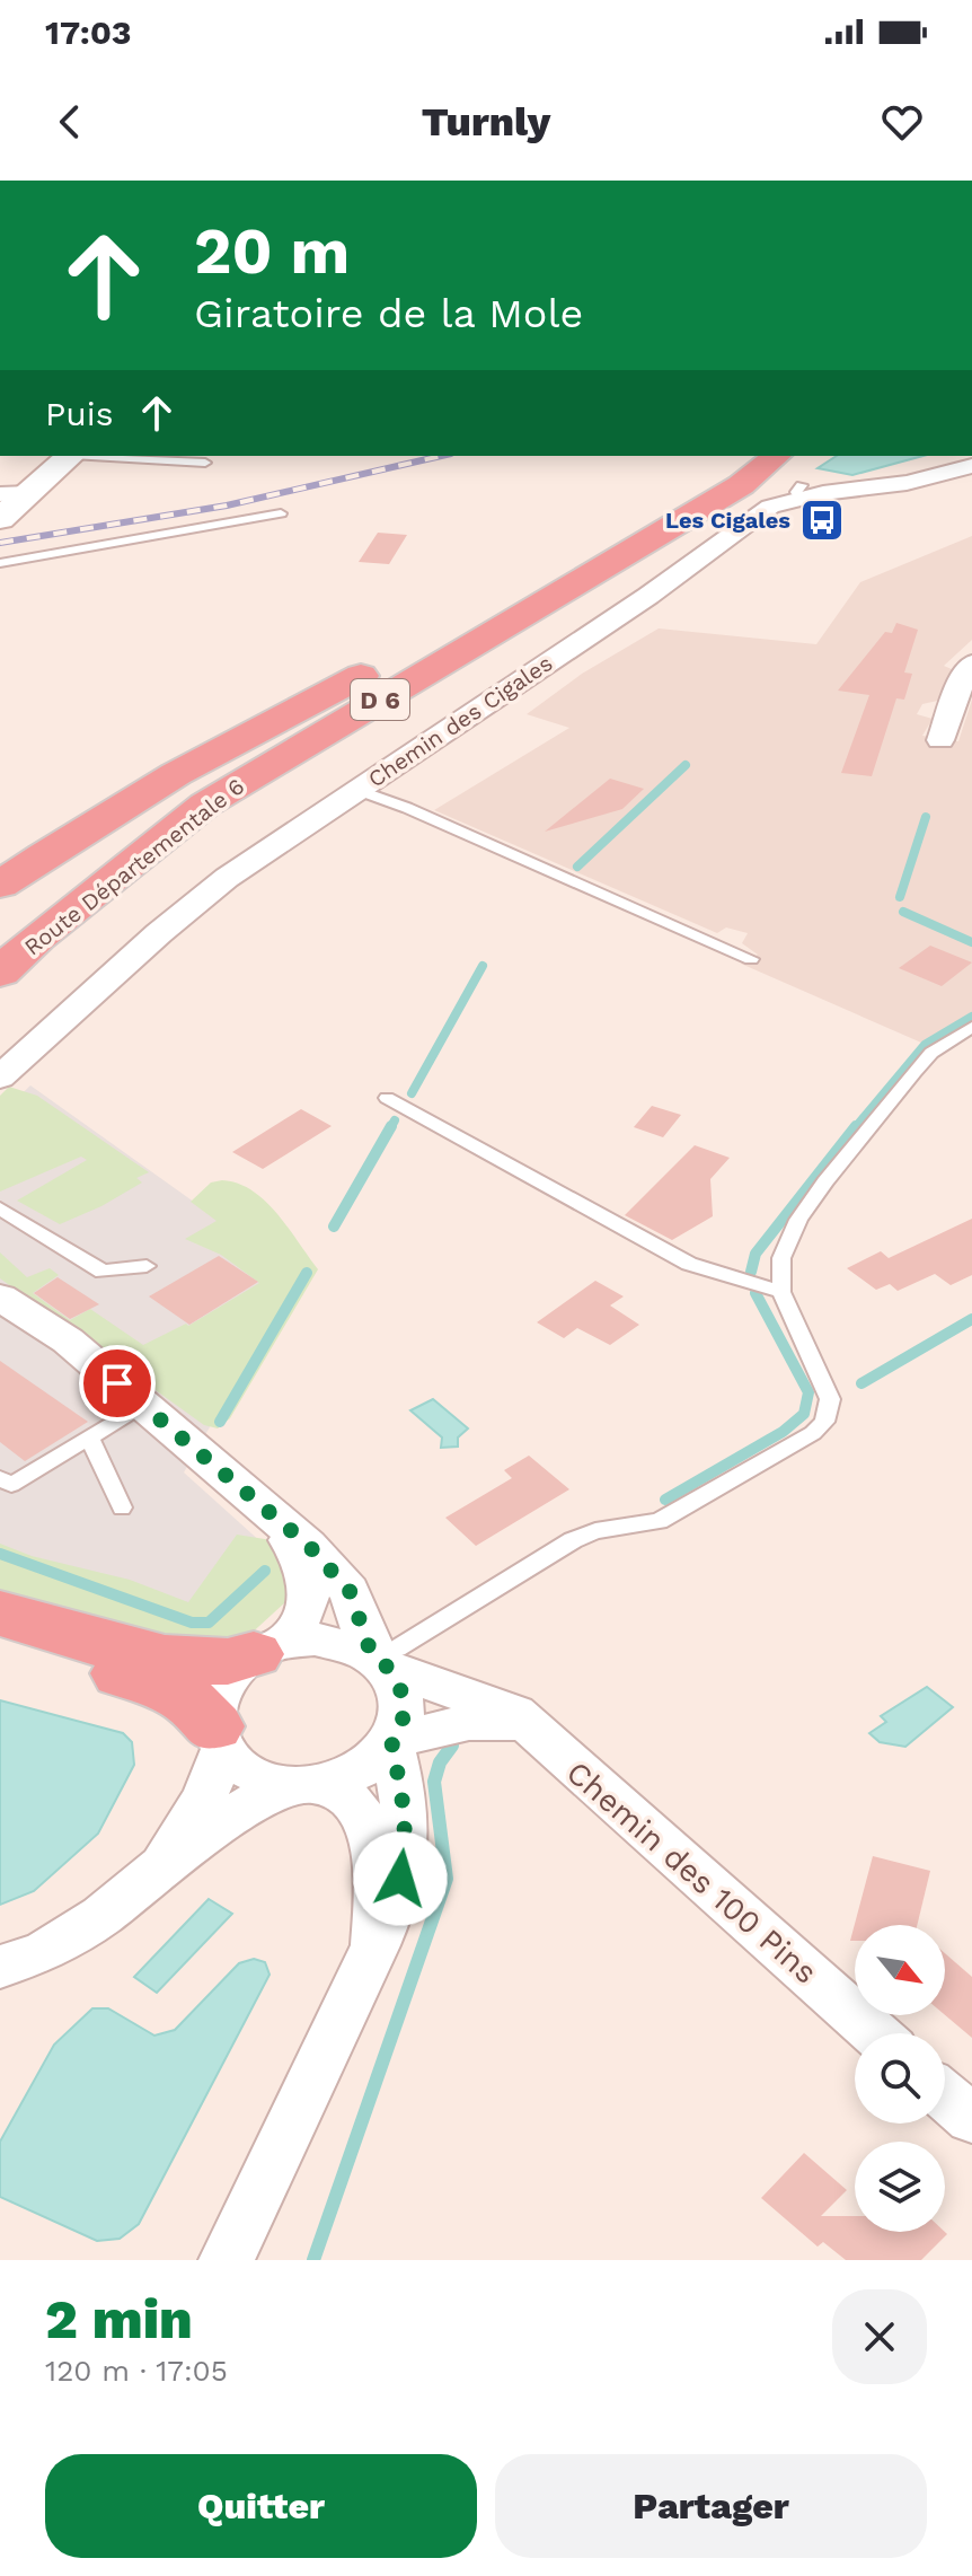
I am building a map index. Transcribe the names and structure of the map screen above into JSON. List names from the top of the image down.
{
  "streets": {
    "highway": ["D 6", "Route Départementale 6"],
    "street": ["Chemin des Cigales", "Chemin des 100 Pins"]
  },
  "places": {
    "bus stop": ["Les Cigales"]
  },
  "north": "bottom right",
  "page": {
    "status": "17:03",
    "header": "Turnly",
    "turn": ["20 m", "Giratoire de la Mole"],
    "then": "Puis",
    "heading": ["2 min", "120 m · 17:05"],
    "buttons": ["Quitter", "Partager"]
  }
}
